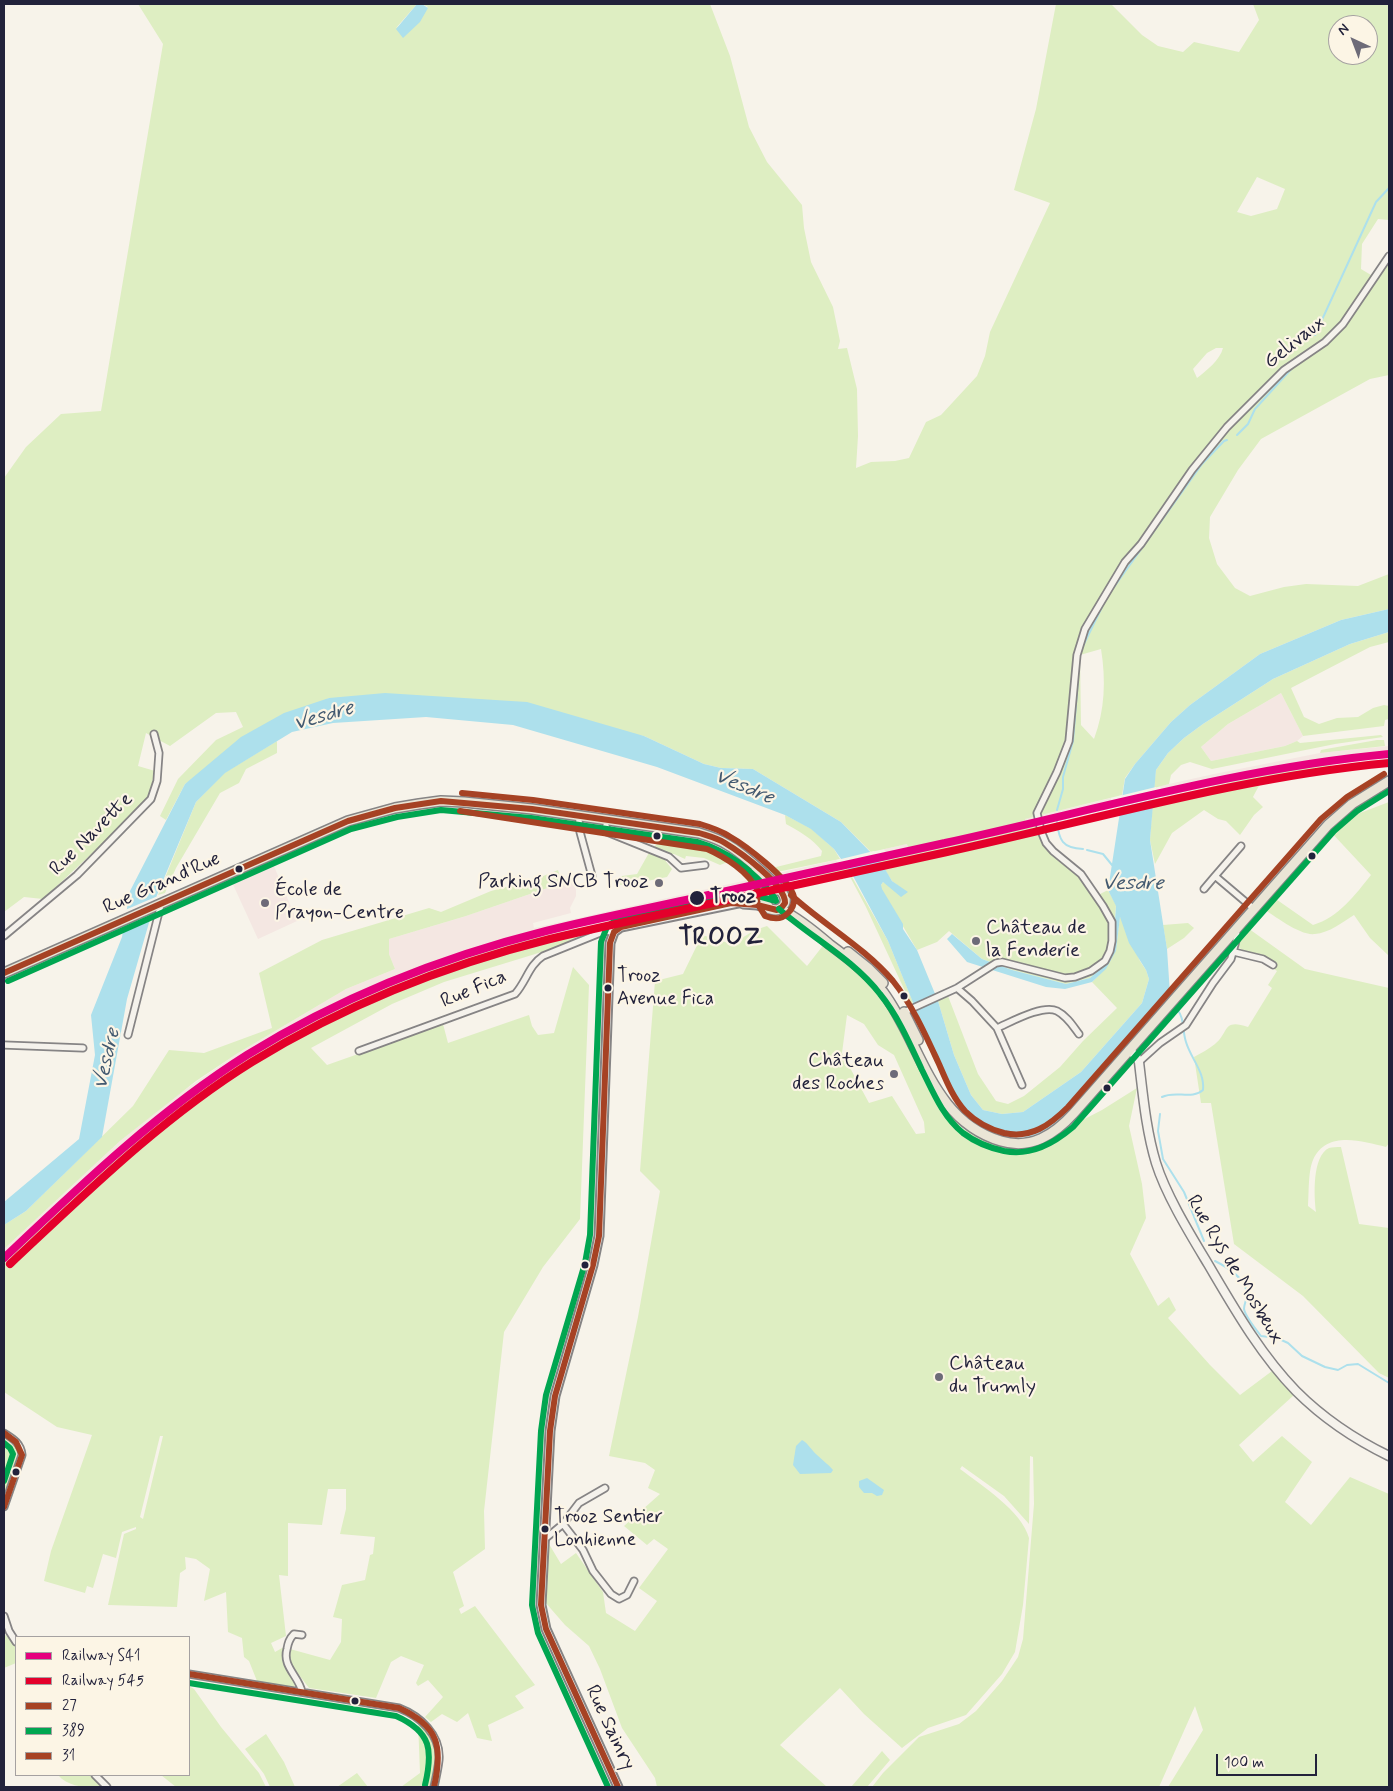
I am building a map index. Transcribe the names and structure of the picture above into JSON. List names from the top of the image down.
{
  "streets": {
    "main road": ["Rue Grand'Rue", "Rue Rys de Mosbeux"],
    "street": [
      "Gelivaux",
      "Rue Navette",
      "Rue Fica",
      "Rue Sainry"
    ]
  },
  "crossings": [
    ["Rue Fica", "Rue Sainry"]
  ],
  "districts": ["TROOZ"],
  "water": ["Vesdre"],
  "places": [
    "Parking SNCB Trooz",
    "Trooz",
    "École de Prayon-Centre",
    "Château de la Fenderie",
    "Trooz Avenue Fica",
    "Château des Roches",
    "Château du Trumly",
    "Trooz Sentier Lonhienne"
  ],
  "lines": [
    "rail line S41",
    "rail line 545",
    "transit line 31",
    "transit line 389",
    "transit line 27"
  ],
  "legend": [
    "Railway S41",
    "Railway 545",
    "27",
    "389",
    "31"
  ],
  "scale_bar": "100 m",
  "north": "top left"
}
